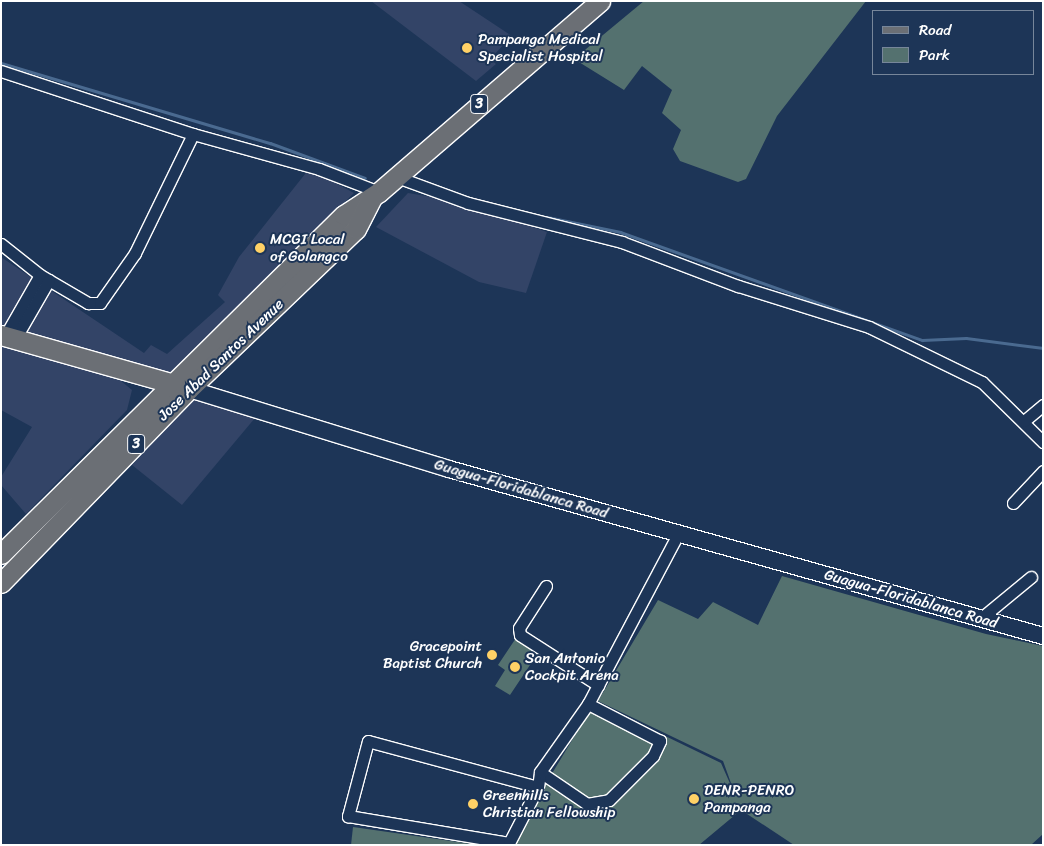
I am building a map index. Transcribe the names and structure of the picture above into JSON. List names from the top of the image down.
{
  "streets": {
    "main road": ["3", "Jose Abad Santos Avenue", "Guagua-Floridablanca Road"]
  },
  "crossings": [
    ["Jose Abad Santos Avenue", "Guagua-Floridablanca Road"]
  ],
  "places": [
    "Pampanga Medical Specialist Hospital",
    "MCGI Local of Golangco",
    "Gracepoint Baptist Church",
    "San Antonio Cockpit Arena",
    "DENR-PENRO Pampanga",
    "Greenhills Christian Fellowship"
  ],
  "legend": ["Road", "Park"]
}
